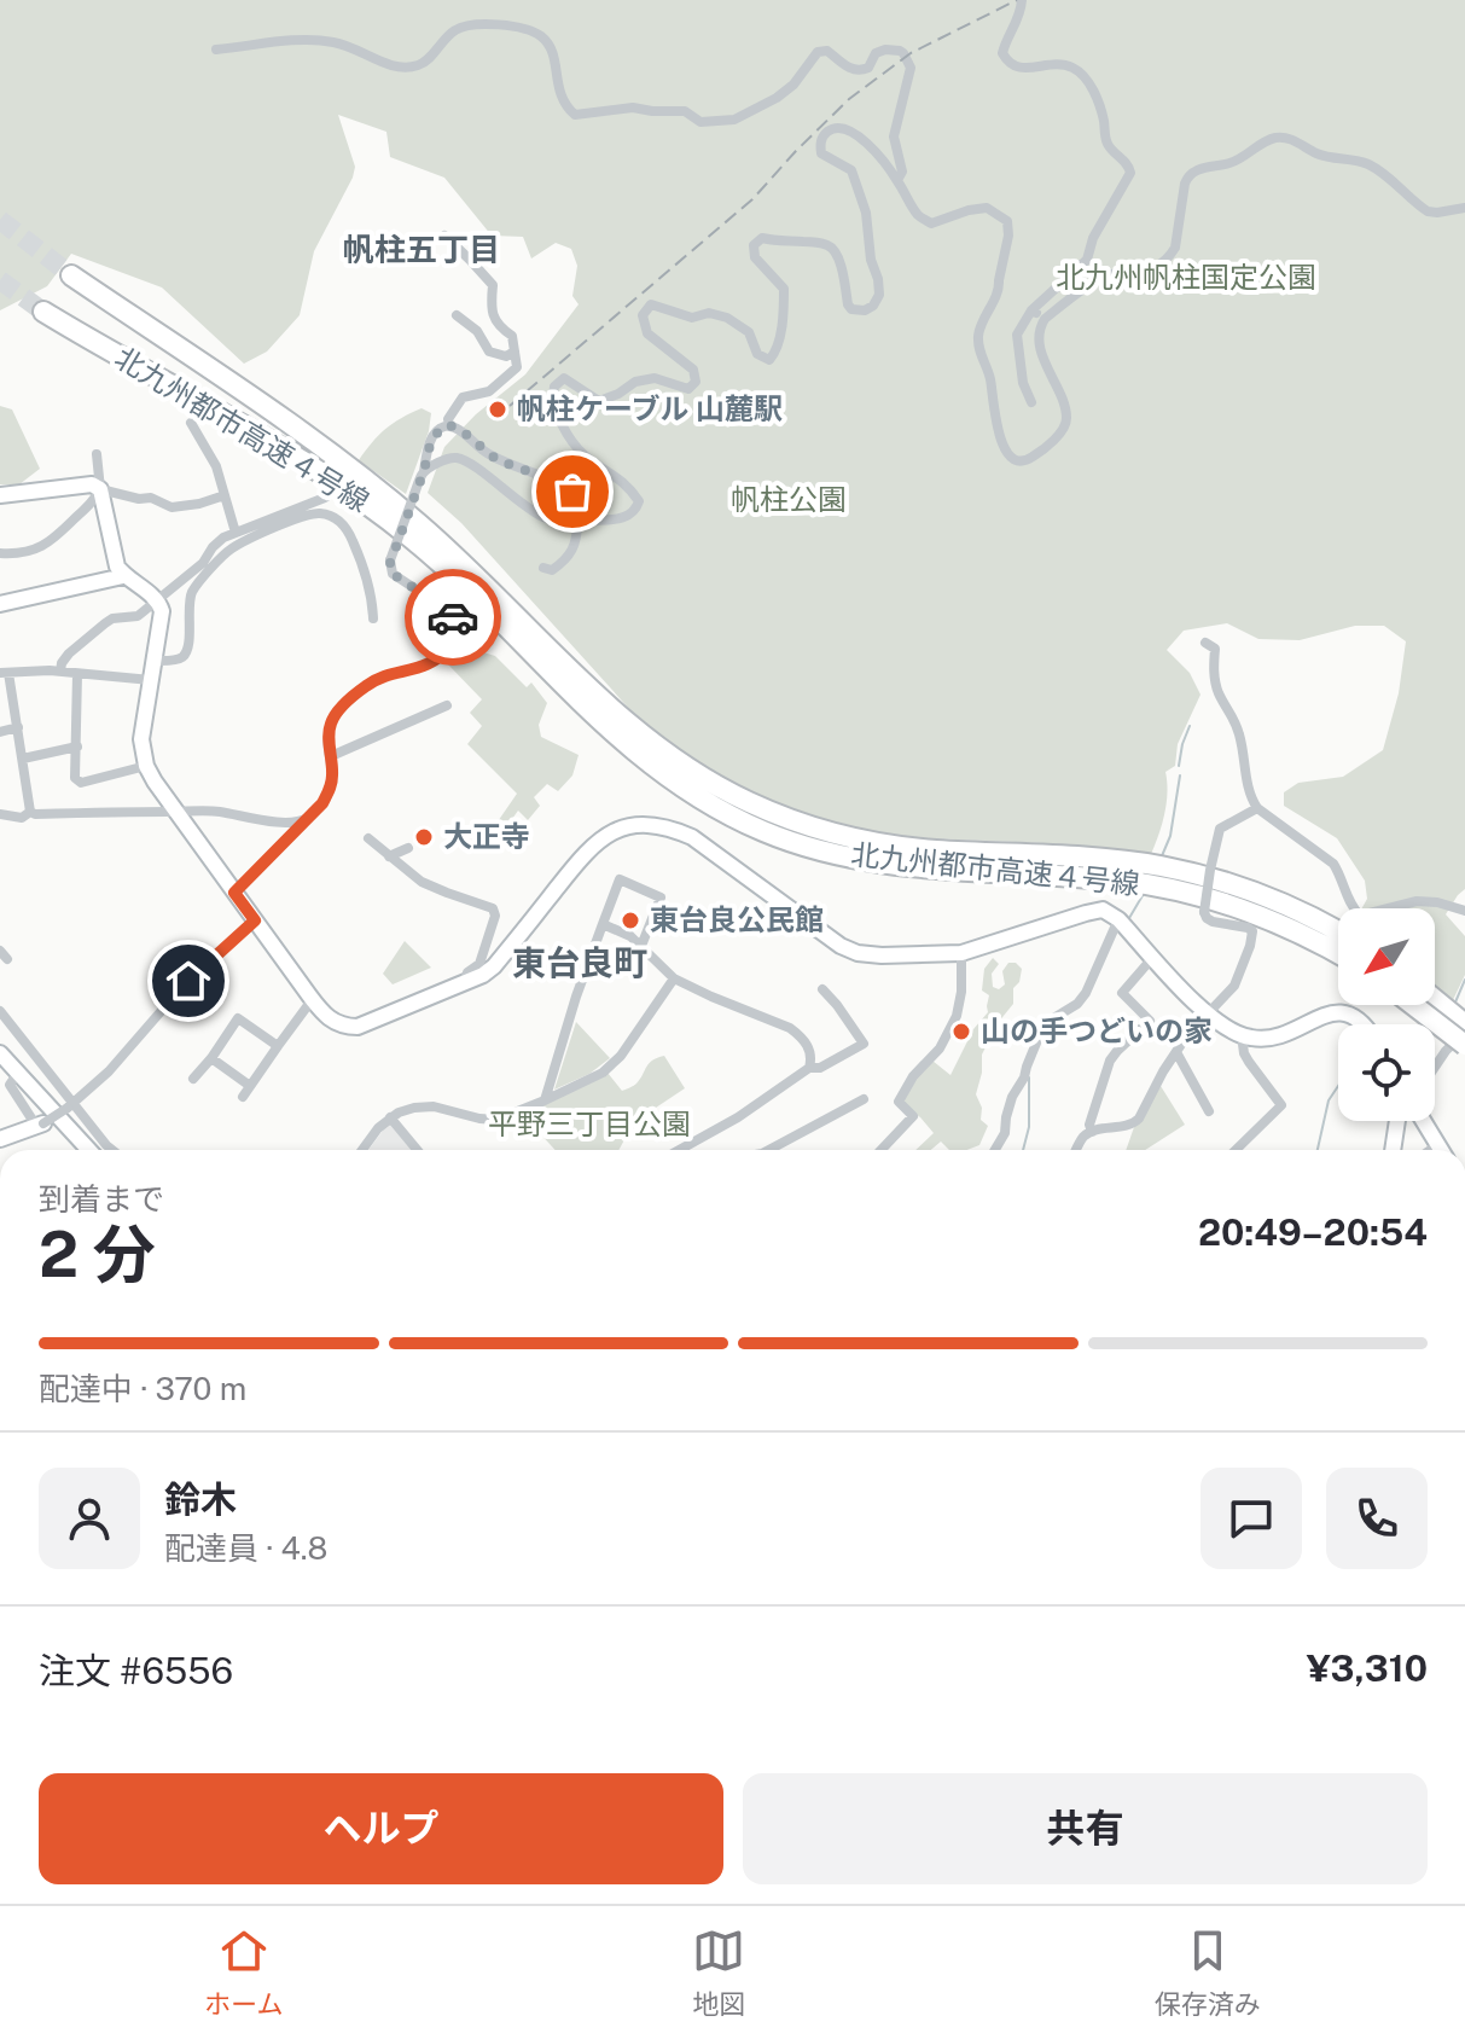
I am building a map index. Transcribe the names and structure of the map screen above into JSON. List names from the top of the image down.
{
  "streets": {
    "highway": ["北九州都市高速４号線"]
  },
  "districts": ["帆柱五丁目", "東台良町"],
  "parks": ["北九州帆柱国定公園", "帆柱公園", "平野三丁目公園"],
  "places": [
    "帆柱ケーブル 山麓駅",
    "大正寺",
    "東台良公民館",
    "山の手つどいの家"
  ],
  "north": "bottom left",
  "page": {
    "heading": ["2 分", "到着まで", "20:49–20:54"],
    "panel": [
      "鈴木",
      "配達員 · 4.8",
      "注文 #6556",
      "¥3,310"
    ],
    "bar": "配達中 · 370 m",
    "buttons": ["ヘルプ", "共有"],
    "tabs": ["ホーム", "地図", "保存済み"]
  }
}
